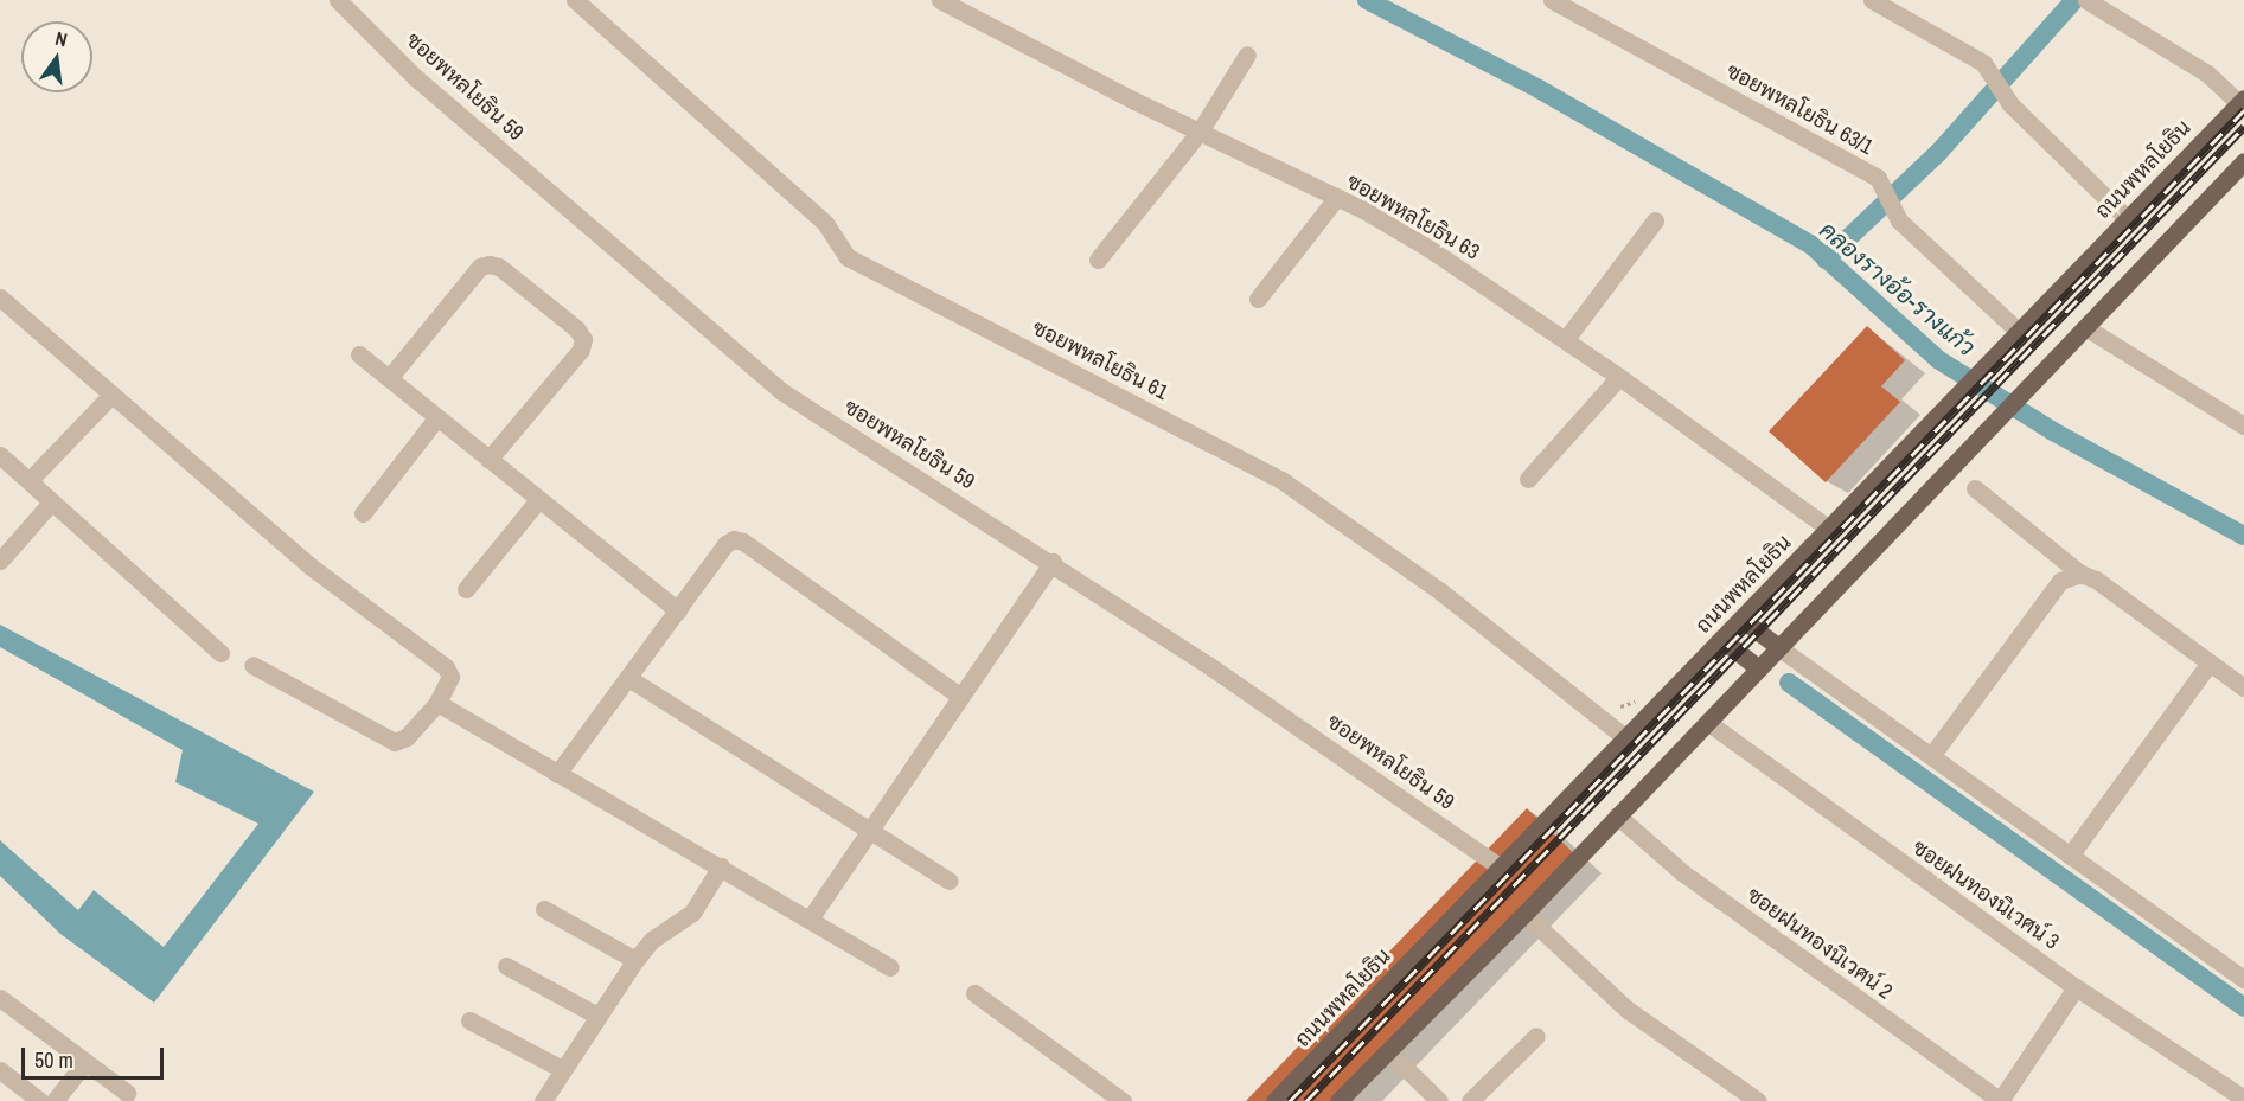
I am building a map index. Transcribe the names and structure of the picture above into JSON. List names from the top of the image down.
{
  "streets": {
    "main road": ["ถนนพหลโยธิน"],
    "street": [
      "ซอยพหลโยธิน 59",
      "ซอยพหลโยธิน 63/1",
      "ซอยพหลโยธิน 63",
      "ซอยพหลโยธิน 61",
      "ซอยฝนทองนิเวศน์ 3",
      "ซอยฝนทองนิเวศน์ 2"
    ]
  },
  "crossings": [
    ["ซอยพหลโยธิน 59", "ถนนพหลโยธิน"],
    ["ซอยพหลโยธิน 63/1", "ถนนพหลโยธิน"],
    ["ถนนพหลโยธิน", "ซอยพหลโยธิน 63"],
    ["ถนนพหลโยธิน", "ซอยพหลโยธิน 61"]
  ],
  "water": ["คลองรางอ้อ-รางแก้ว"],
  "scale_bar": "50 m",
  "north": "top"
}
